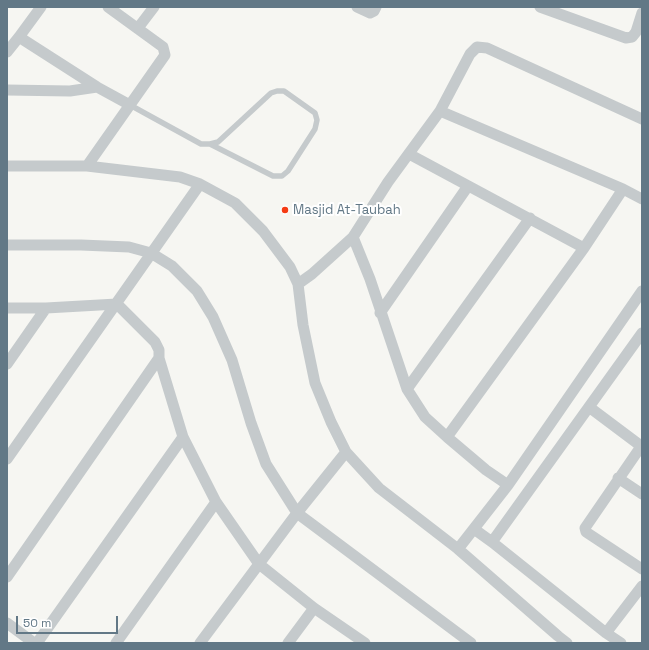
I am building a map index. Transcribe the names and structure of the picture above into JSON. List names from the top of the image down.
{
  "places": ["Masjid At-Taubah"],
  "scale_bar": "50 m"
}
